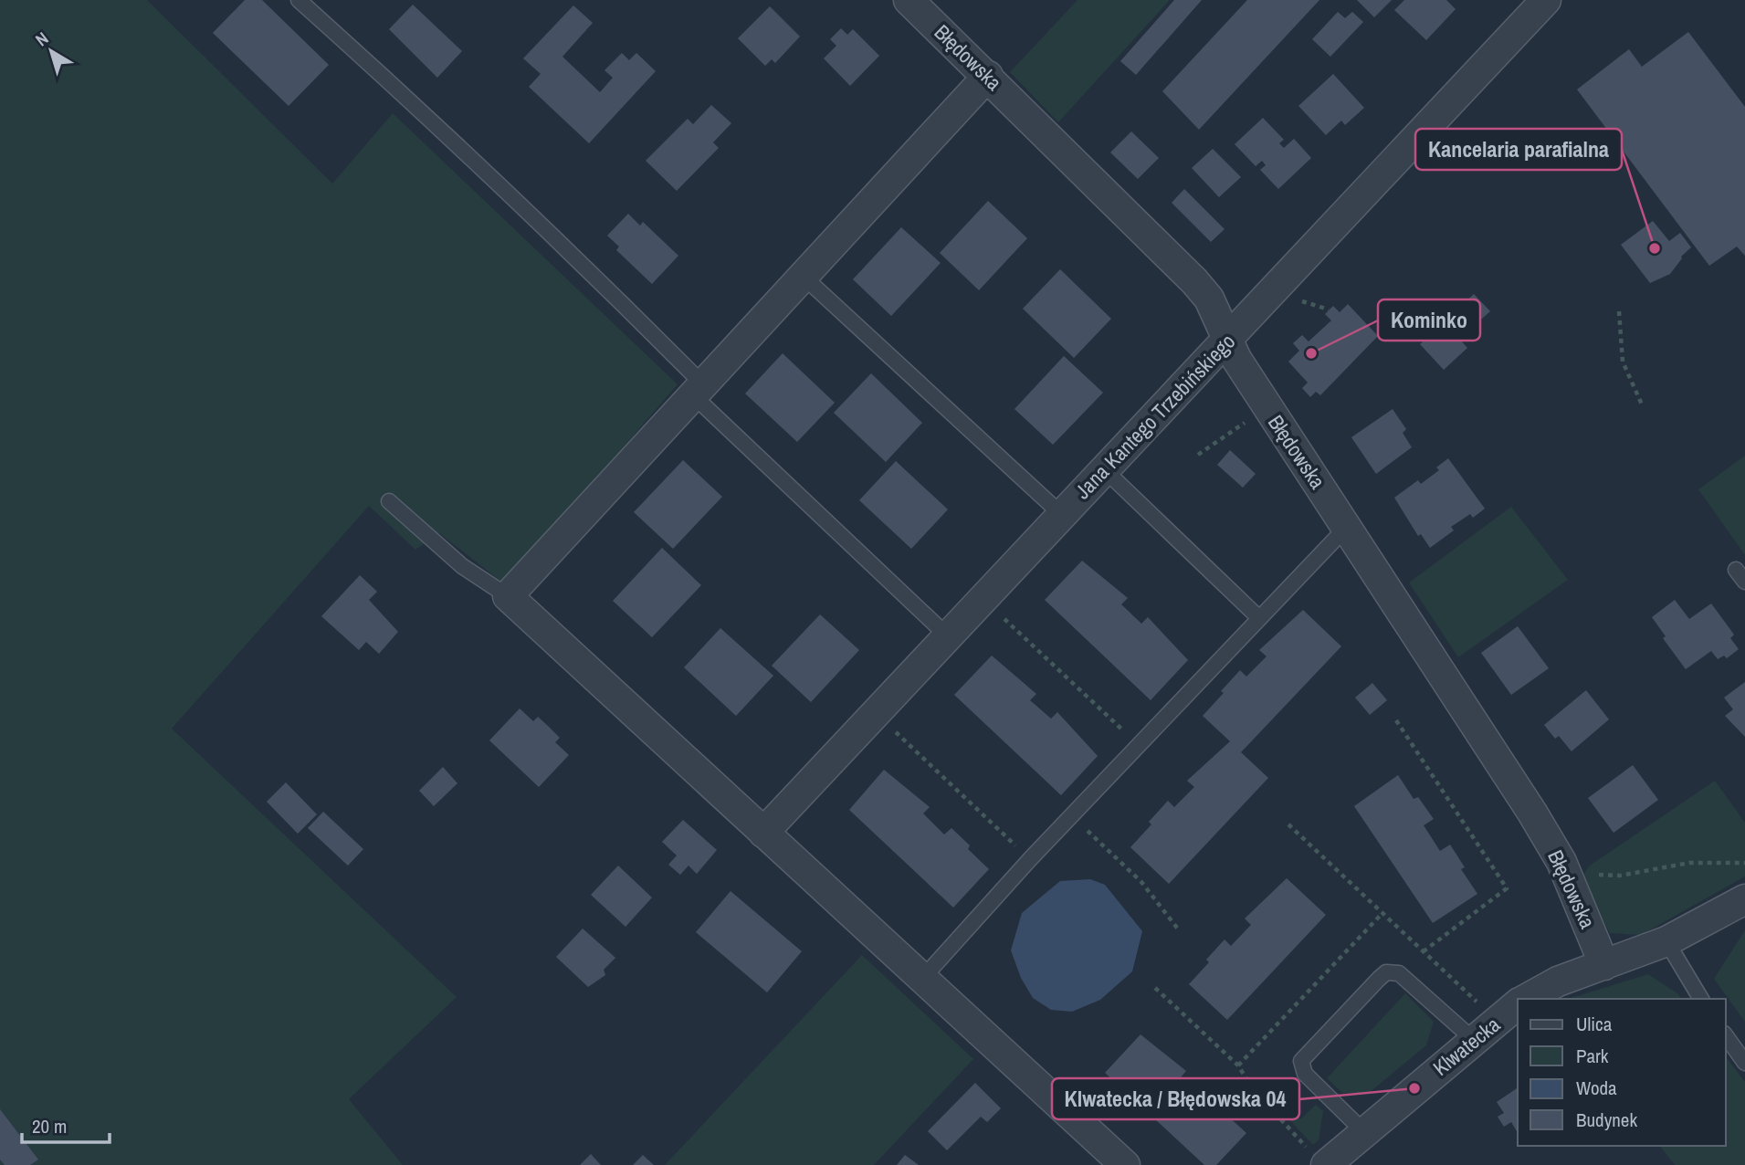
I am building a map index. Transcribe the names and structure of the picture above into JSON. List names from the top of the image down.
{
  "streets": {
    "street": ["Błędowska", "Jana Kantego Trzebińskiego", "Klwatecka"]
  },
  "crossings": [
    ["Błędowska", "Jana Kantego Trzebińskiego"],
    ["Błędowska", "Klwatecka"]
  ],
  "places": ["Kancelaria parafialna", "Kominko", "Klwatecka / Błędowska 04"],
  "legend": [
    "Ulica",
    "Park",
    "Woda",
    "Budynek"
  ],
  "scale_bar": "20 m",
  "north": "top left"
}
